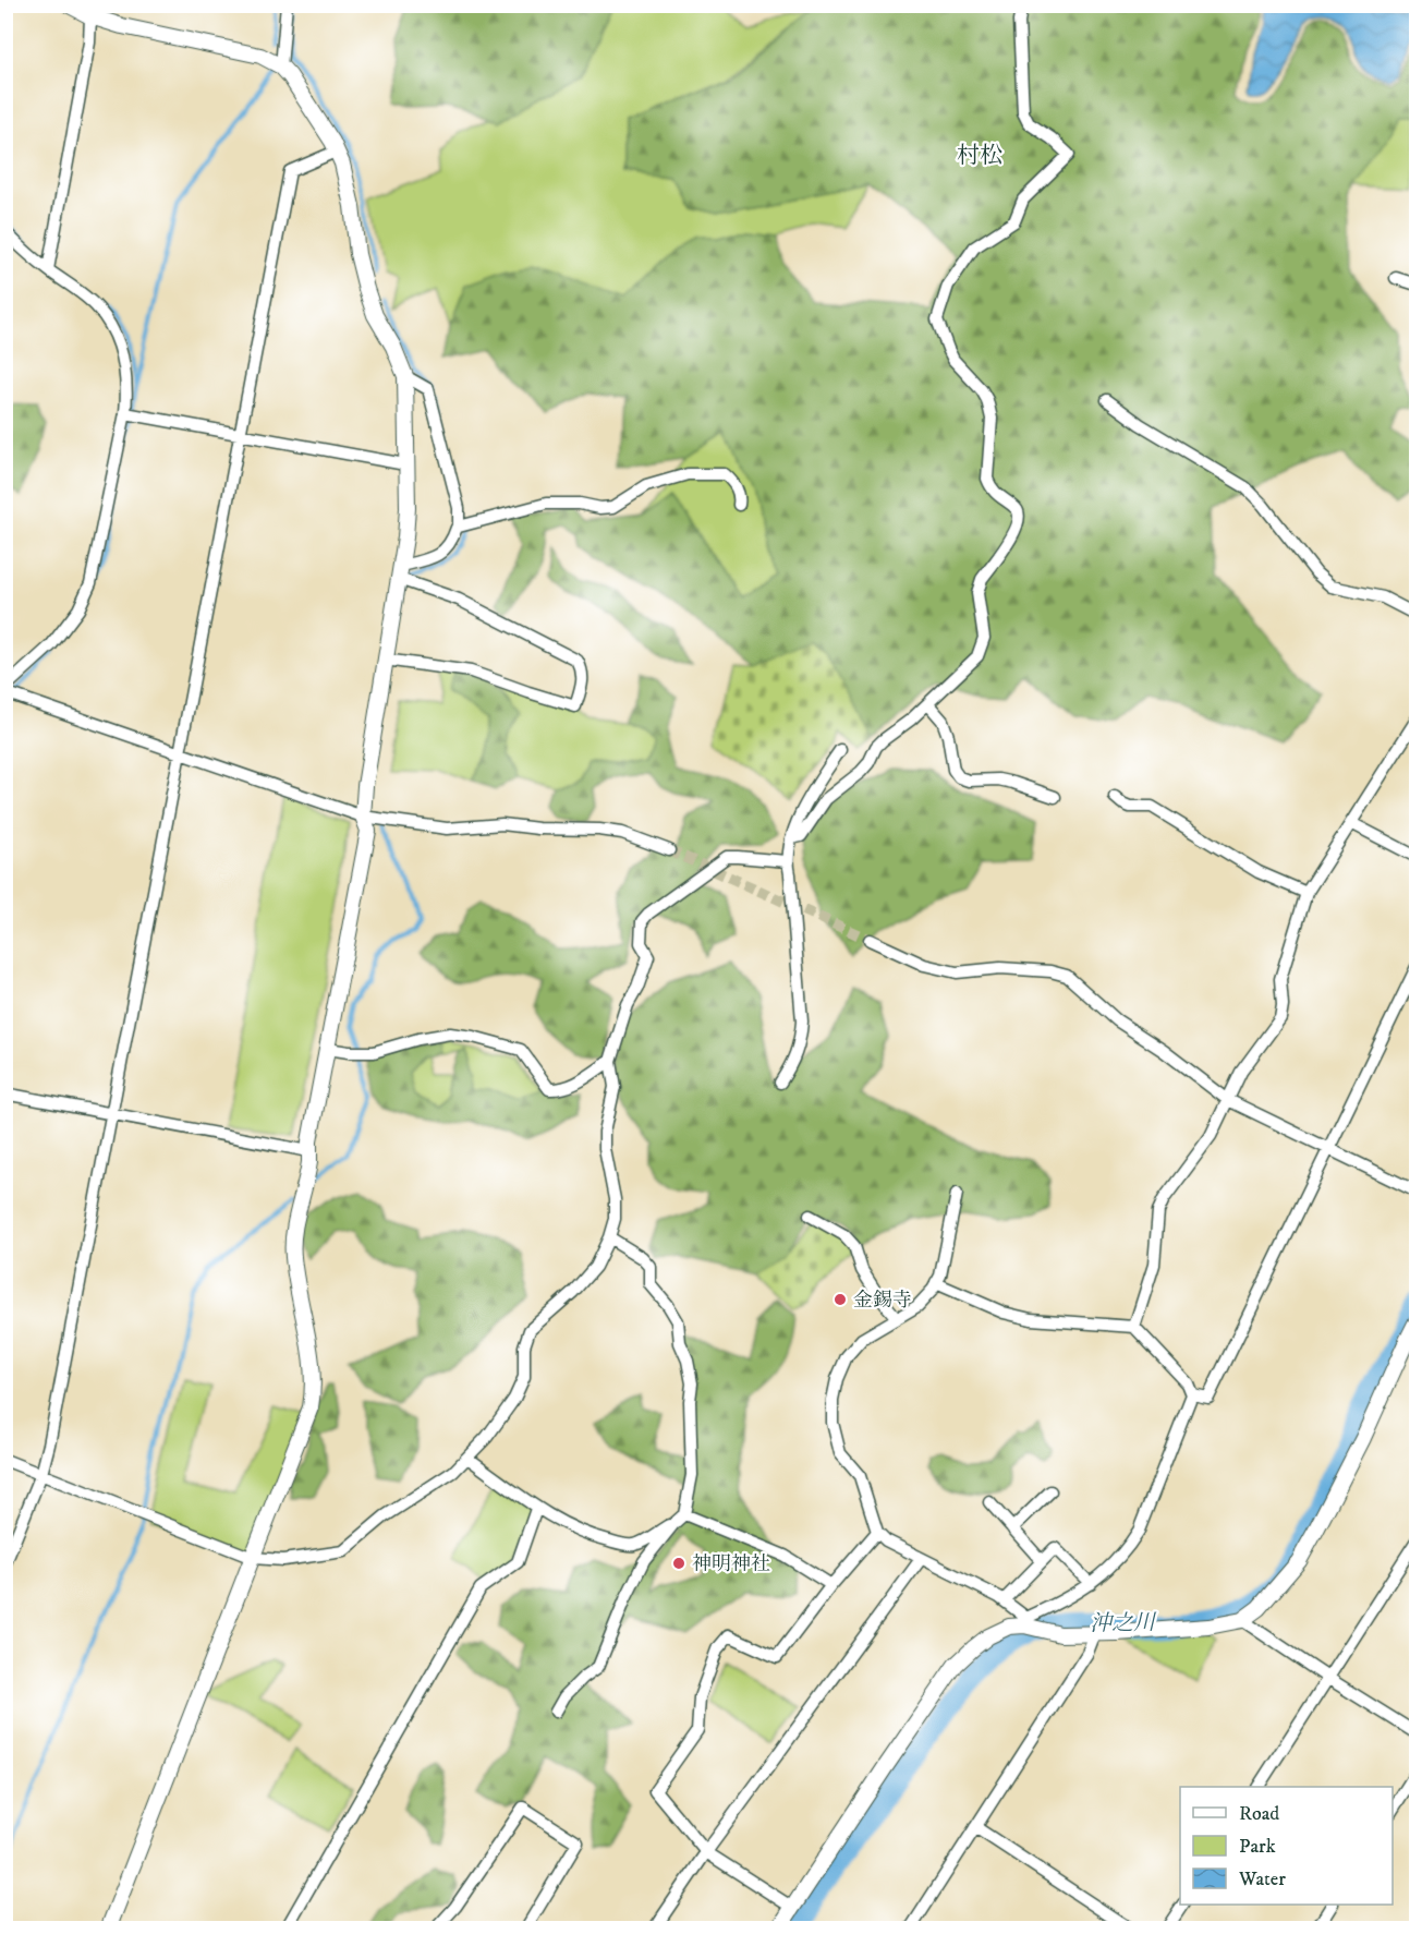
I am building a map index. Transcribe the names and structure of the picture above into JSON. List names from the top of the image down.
{
  "districts": ["村松"],
  "water": ["沖之川"],
  "places": ["金錫寺", "神明神社"],
  "legend": ["Road", "Park", "Water"]
}
